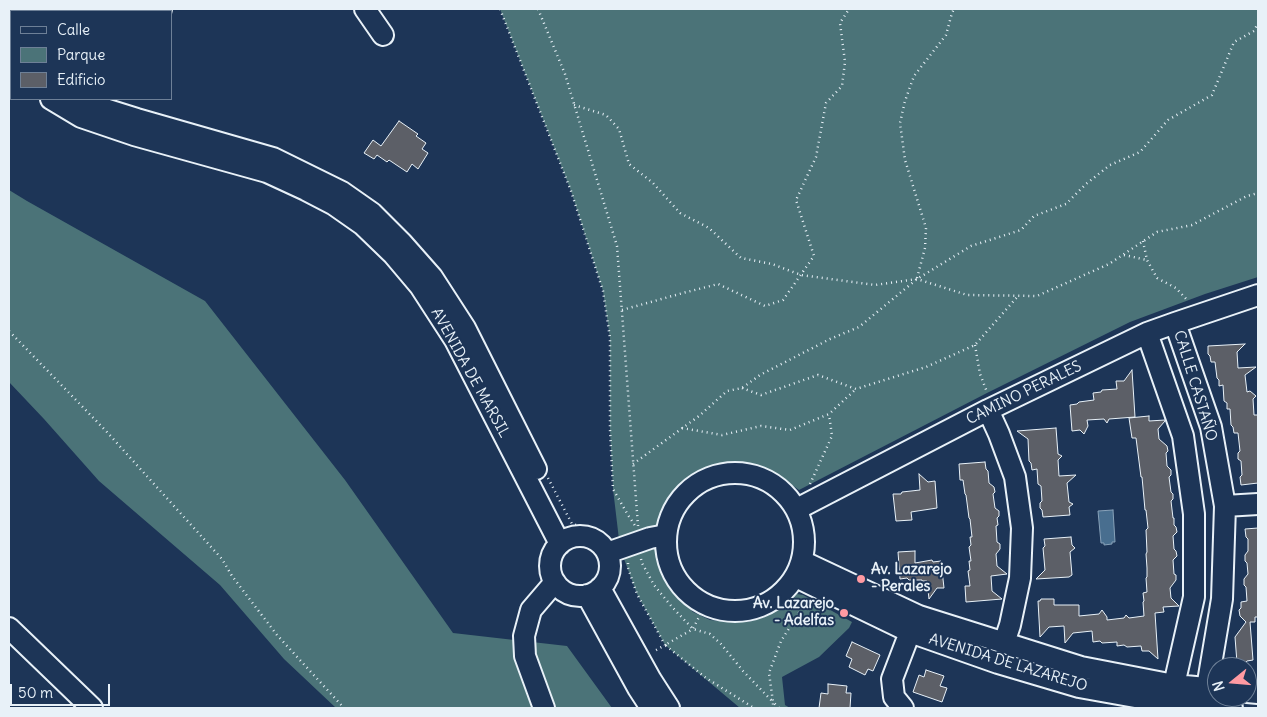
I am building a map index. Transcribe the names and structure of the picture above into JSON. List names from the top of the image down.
{
  "streets": {
    "street": [
      "AVENIDA DE MARSIL",
      "CALLE CASTAÑO",
      "CAMINO PERALES",
      "AVENIDA DE LAZAREJO"
    ]
  },
  "crossings": [
    ["CALLE CASTAÑO", "CAMINO PERALES"],
    ["CALLE CASTAÑO", "AVENIDA DE LAZAREJO"],
    ["CAMINO PERALES", "AVENIDA DE LAZAREJO"]
  ],
  "places": ["Av. Lazarejo - Perales", "Av. Lazarejo - Adelfas"],
  "legend": ["Calle", "Parque", "Edificio"],
  "scale_bar": "50 m",
  "north": "left"
}
